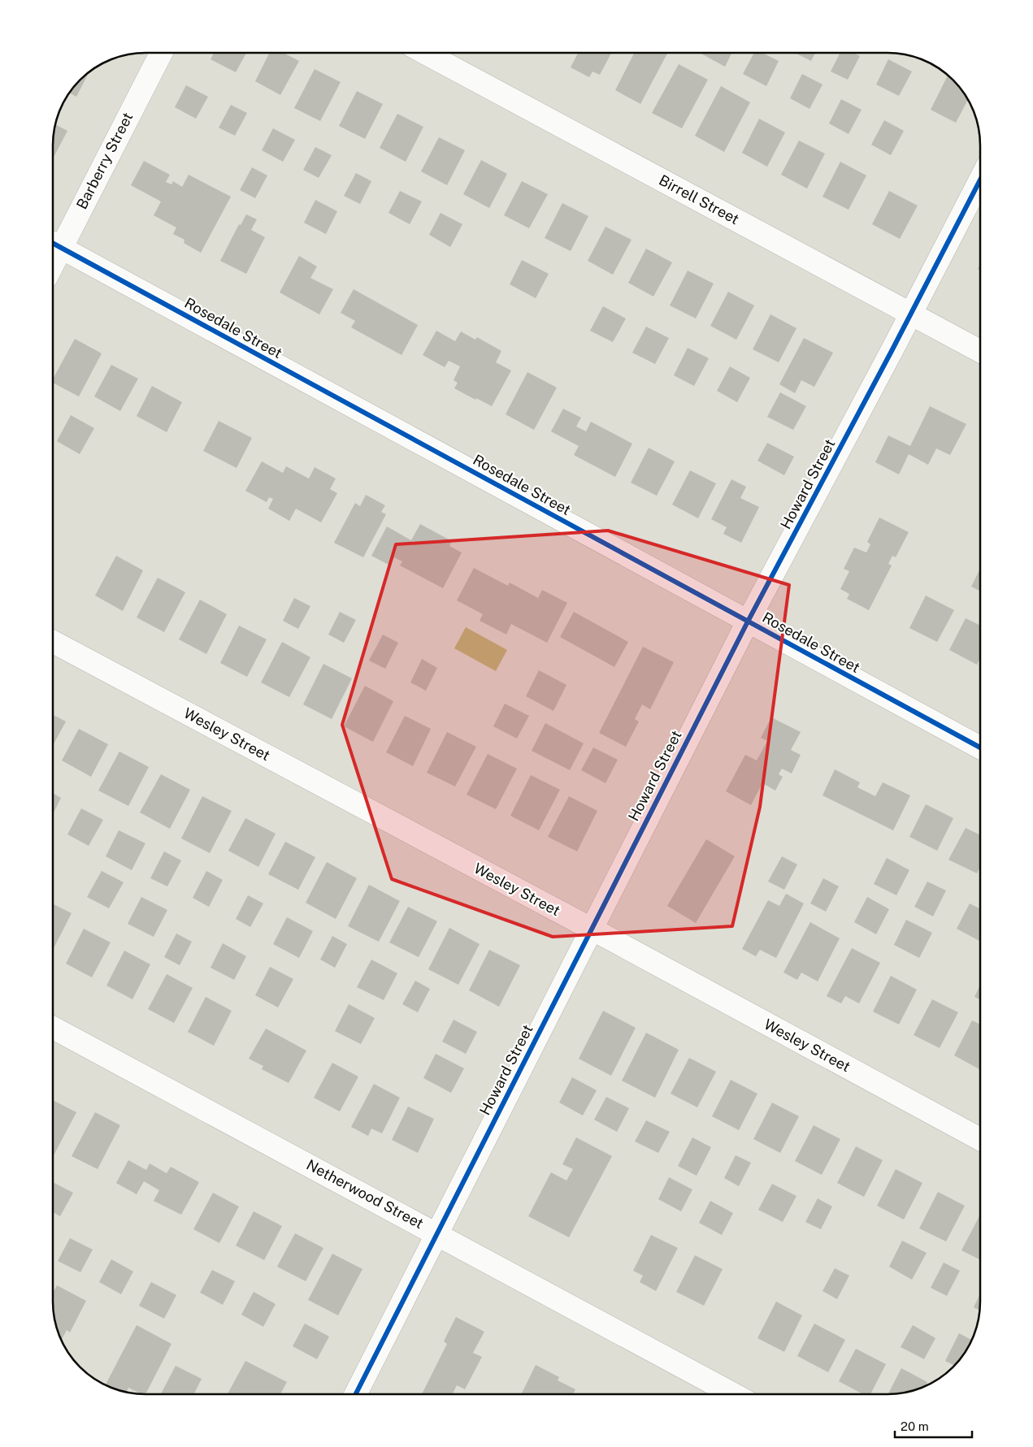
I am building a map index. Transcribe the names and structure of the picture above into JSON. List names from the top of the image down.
{
  "streets": {
    "street": [
      "Barberry Street",
      "Birrell Street",
      "Rosedale Street",
      "Howard Street",
      "Wesley Street",
      "Netherwood Street"
    ]
  },
  "crossings": [
    ["Barberry Street", "Rosedale Street"],
    ["Birrell Street", "Howard Street"],
    ["Rosedale Street", "Howard Street"],
    ["Howard Street", "Wesley Street"],
    ["Howard Street", "Netherwood Street"]
  ],
  "scale_bar": "20 m"
}
